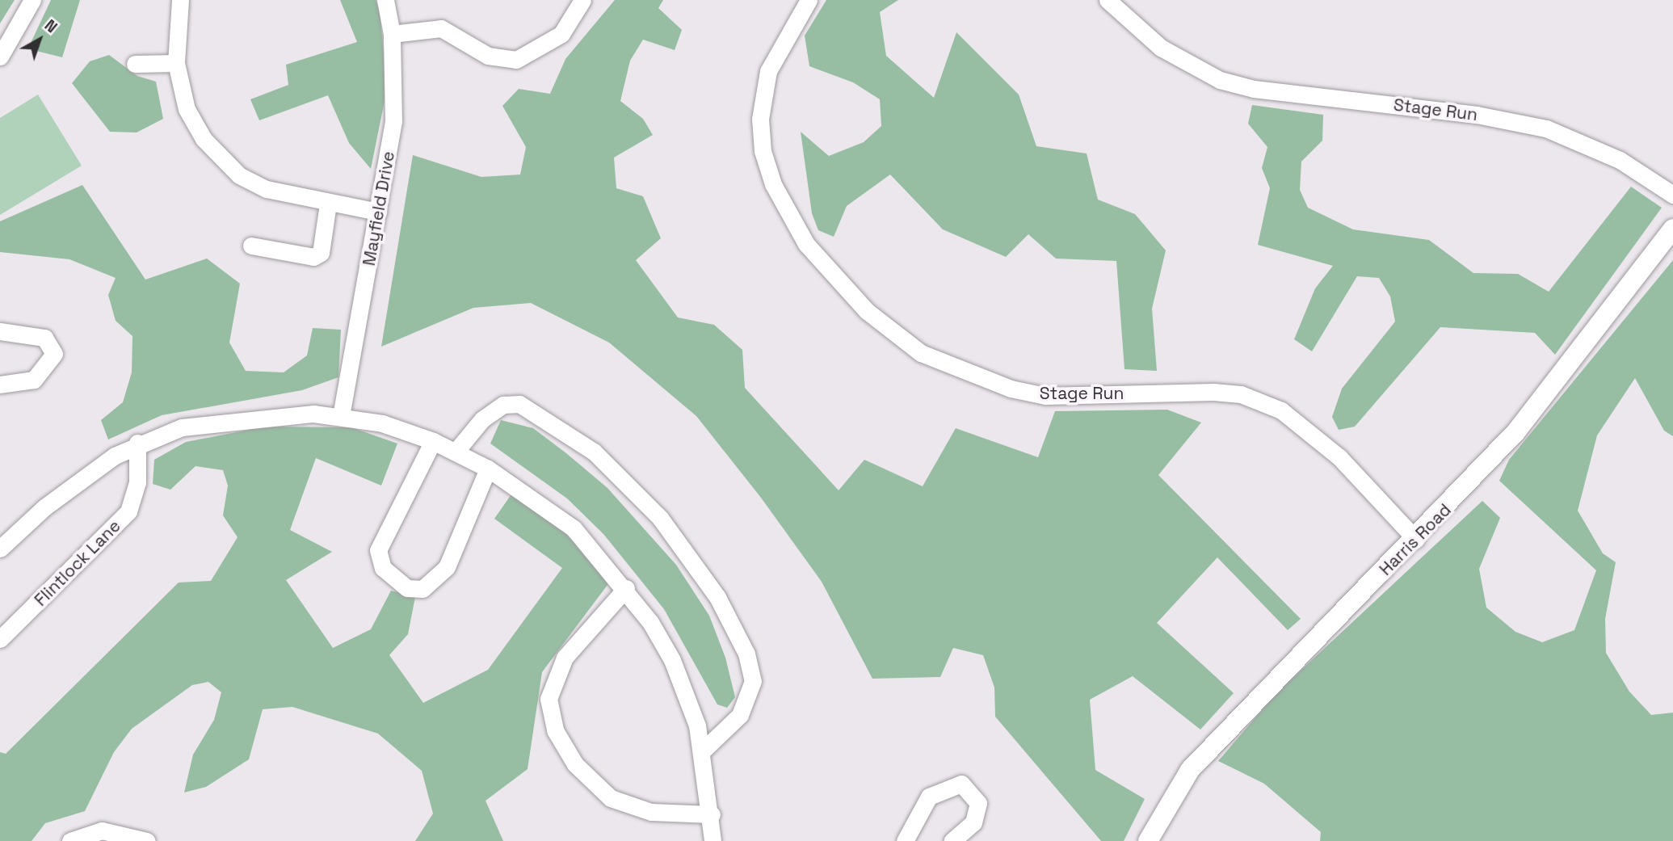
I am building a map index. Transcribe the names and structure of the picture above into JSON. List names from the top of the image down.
{
  "streets": {
    "street": [
      "Stage Run",
      "Mayfield Drive",
      "Harris Road",
      "Flintlock Lane"
    ]
  },
  "crossings": [
    ["Stage Run", "Harris Road"]
  ],
  "north": "top right"
}
